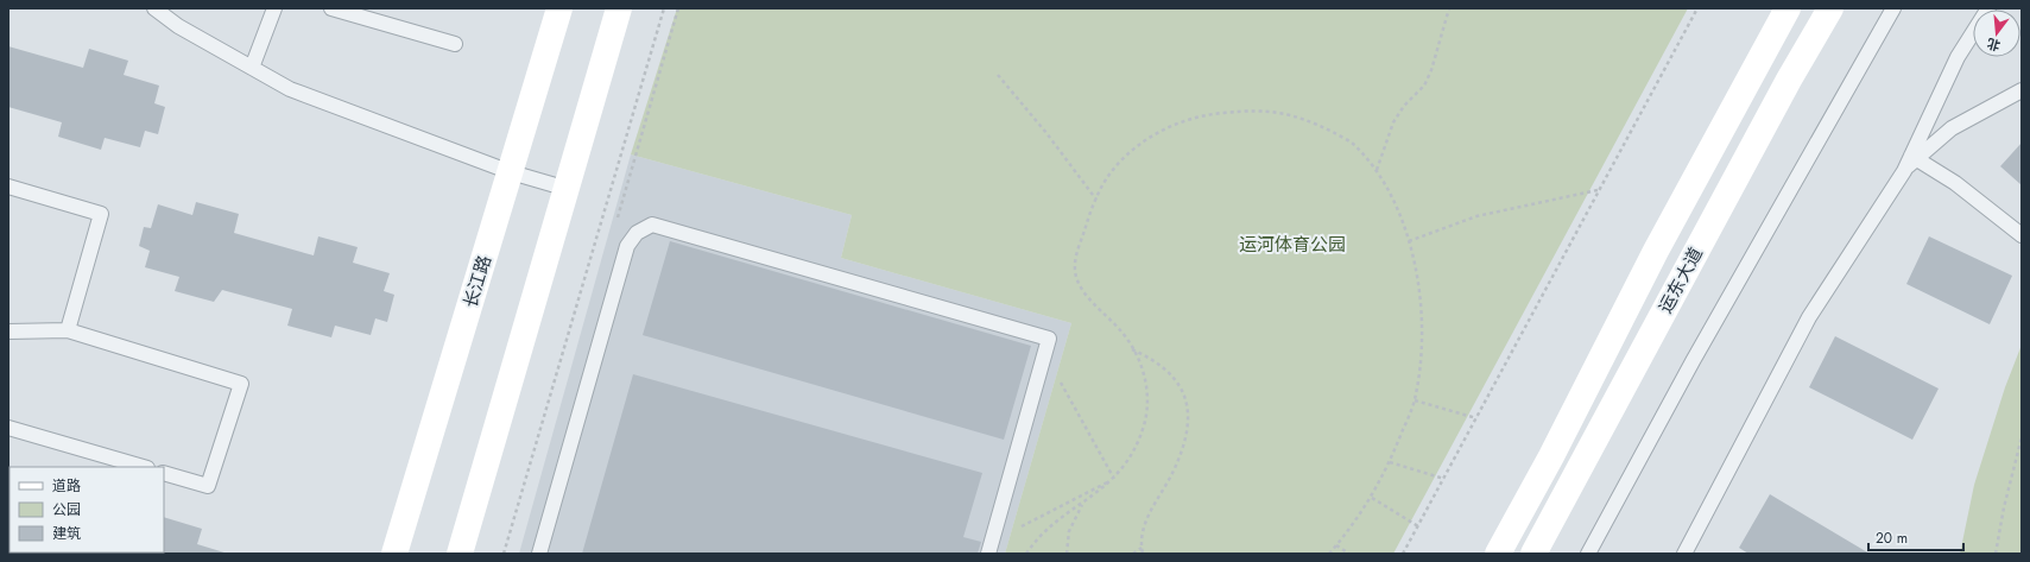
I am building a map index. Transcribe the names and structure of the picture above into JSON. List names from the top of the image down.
{
  "streets": {
    "main road": ["运东大道", "长江路"]
  },
  "parks": ["运河体育公园"],
  "legend": ["道路", "公园", "建筑"],
  "scale_bar": "20 m",
  "north": "bottom"
}
